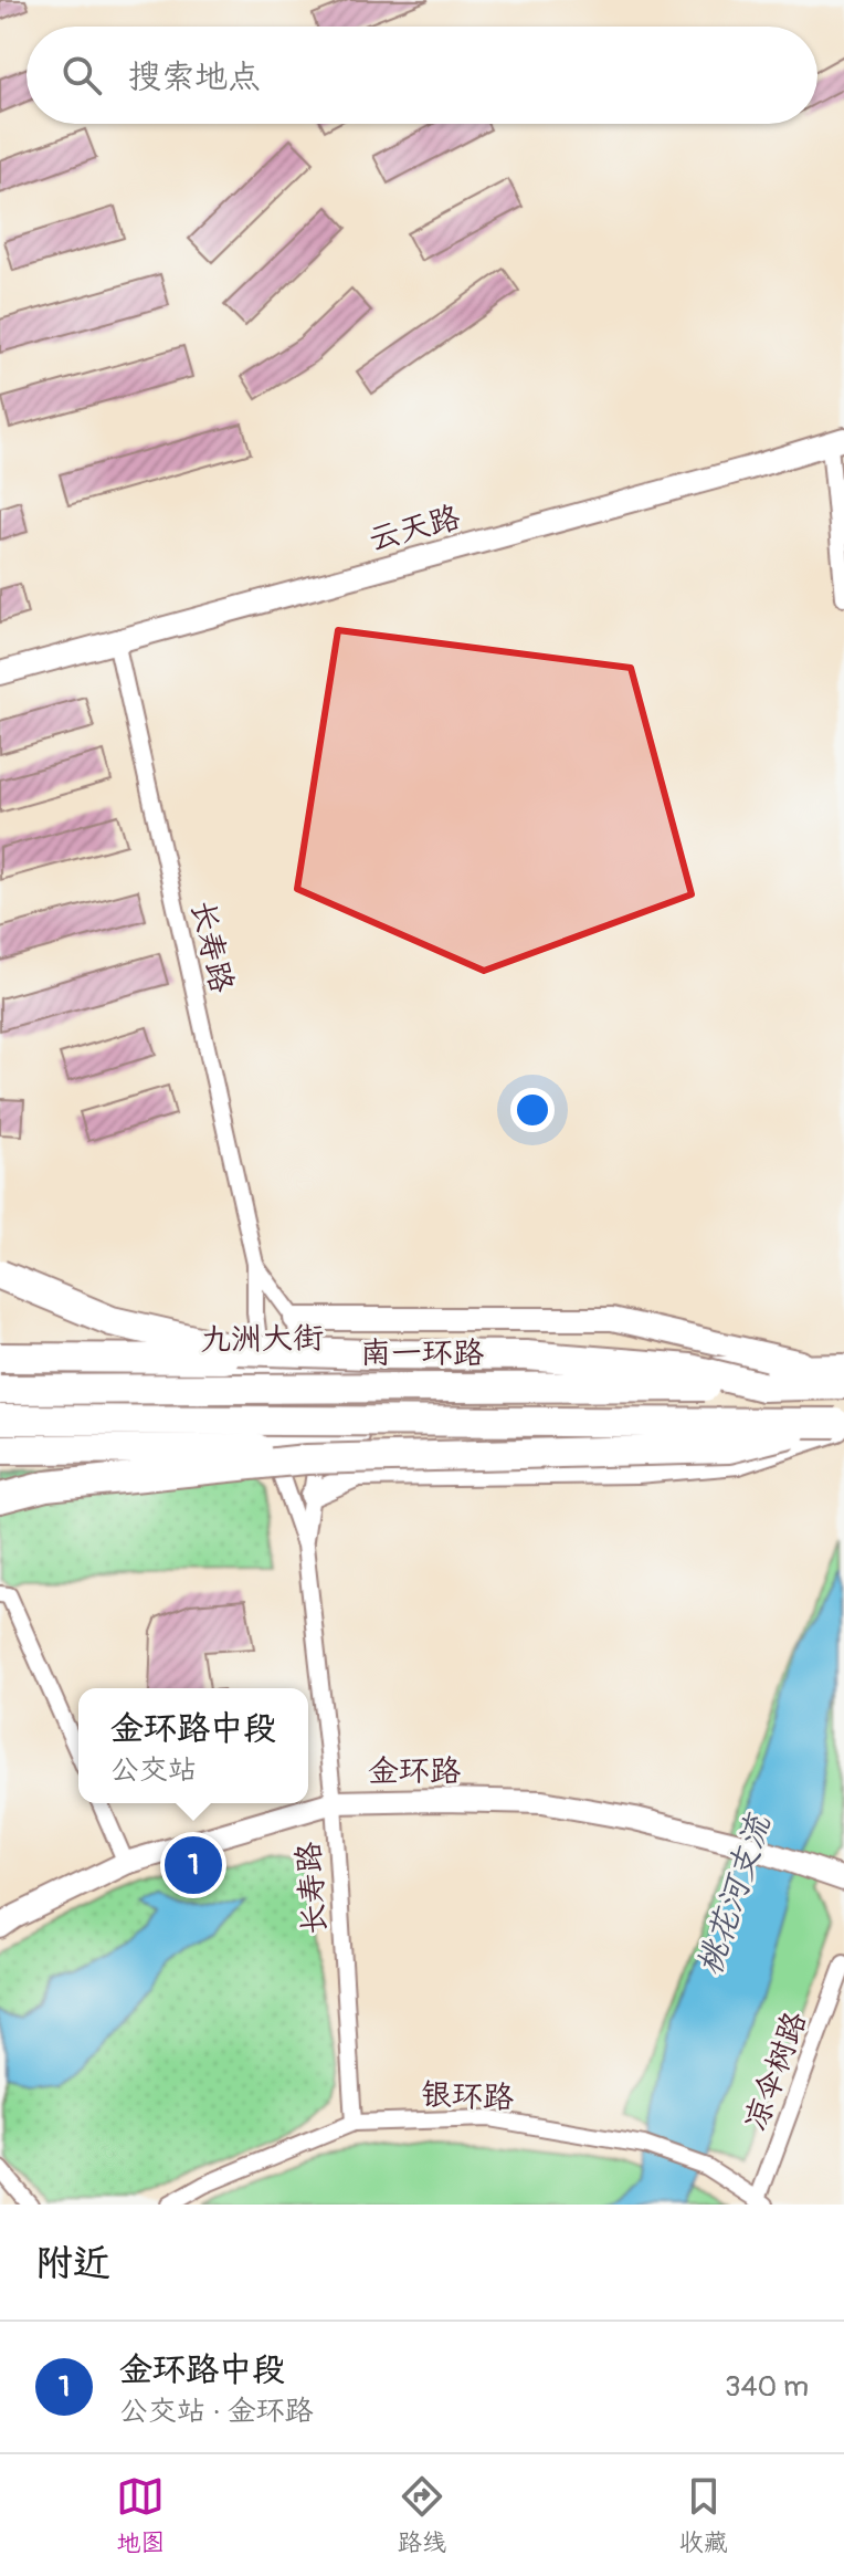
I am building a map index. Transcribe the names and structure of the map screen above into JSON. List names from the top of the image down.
{
  "streets": {
    "highway": ["南一环路"],
    "main road": ["九洲大街"],
    "street": [
      "云天路",
      "长寿路",
      "金环路",
      "凉伞树路",
      "银环路"
    ]
  },
  "crossings": [
    ["云天路", "长寿路"],
    ["长寿路", "九洲大街"],
    ["长寿路", "金环路"],
    ["长寿路", "银环路"],
    ["九洲大街", "南一环路"],
    ["凉伞树路", "银环路"]
  ],
  "water": ["桃花河支流"],
  "page": {
    "search": "搜索地点",
    "popup": ["金环路中段", "公交站"],
    "pins": "1",
    "heading": "附近",
    "list": [
      {
        "mark": "1",
        "name": "金环路中段",
        "note": "公交站 · 金环路",
        "value": "340 m"
      }
    ],
    "nav": ["地图", "路线", "收藏"]
  }
}
